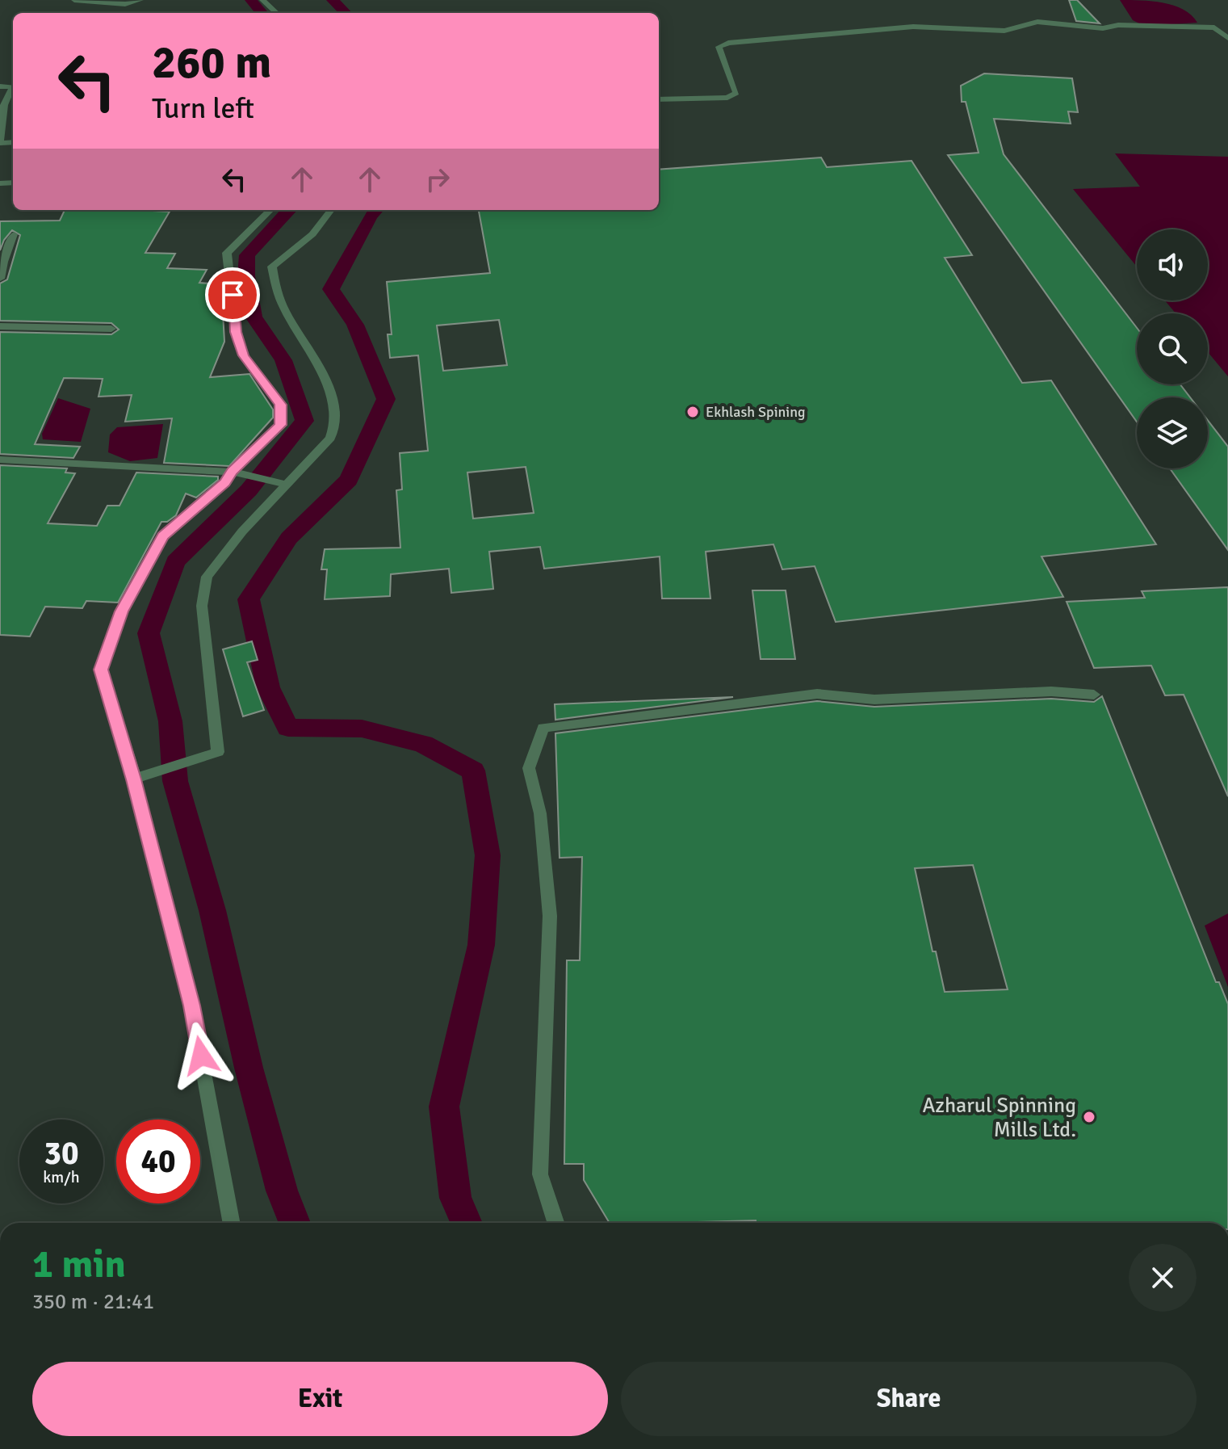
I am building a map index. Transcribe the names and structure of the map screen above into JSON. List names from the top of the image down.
{
  "places": ["Ekhlash Spining", "Azharul Spinning Mills Ltd."],
  "page": {
    "turn": ["260 m", "Turn left"],
    "speed": "30 km/h",
    "limit": "40",
    "heading": ["1 min", "350 m · 21:41"],
    "buttons": ["Exit", "Share"]
  }
}
